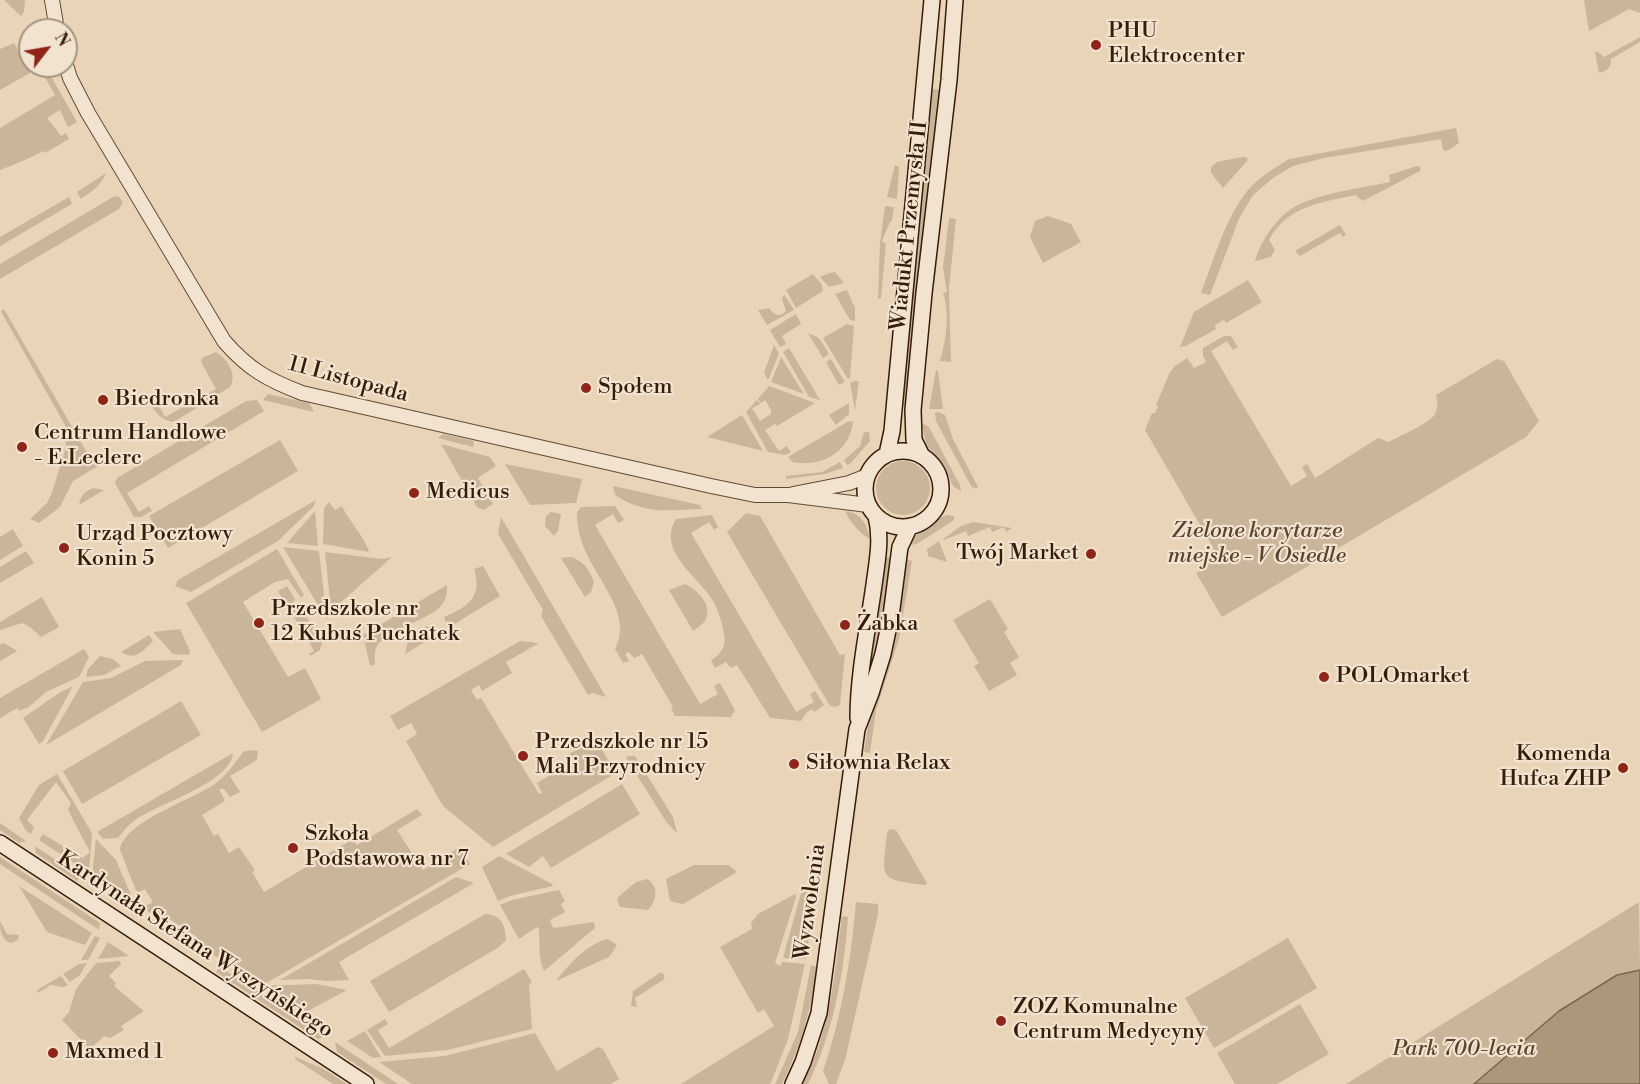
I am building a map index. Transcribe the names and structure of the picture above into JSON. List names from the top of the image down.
{
  "streets": {
    "main road": ["Wiadukt Przemysła II", "Wyzwolenia", "Kardynała Stefana Wyszyńskiego"],
    "street": ["11 Listopada"]
  },
  "crossings": [
    ["Wiadukt Przemysła II", "11 Listopada"],
    ["Wiadukt Przemysła II", "Wyzwolenia"],
    ["11 Listopada", "Wyzwolenia"]
  ],
  "parks": ["Zielone korytarze miejske - V Osiedle", "Park 700-lecia"],
  "places": [
    "PHU Elektrocenter",
    "Społem",
    "Biedronka",
    "Centrum Handlowe - E.Leclerc",
    "Medicus",
    "Urząd Pocztowy Konin 5",
    "Twój Market",
    "Przedszkole nr 12 Kubuś Puchatek",
    "Żabka",
    "POLOmarket",
    "Przedszkole nr 15 Mali Przyrodnicy",
    "Siłownia Relax",
    "Komenda Hufca ZHP",
    "Szkoła Podstawowa nr 7",
    "ZOZ Komunalne Centrum Medycyny",
    "Maxmed 1"
  ],
  "north": "top right"
}
